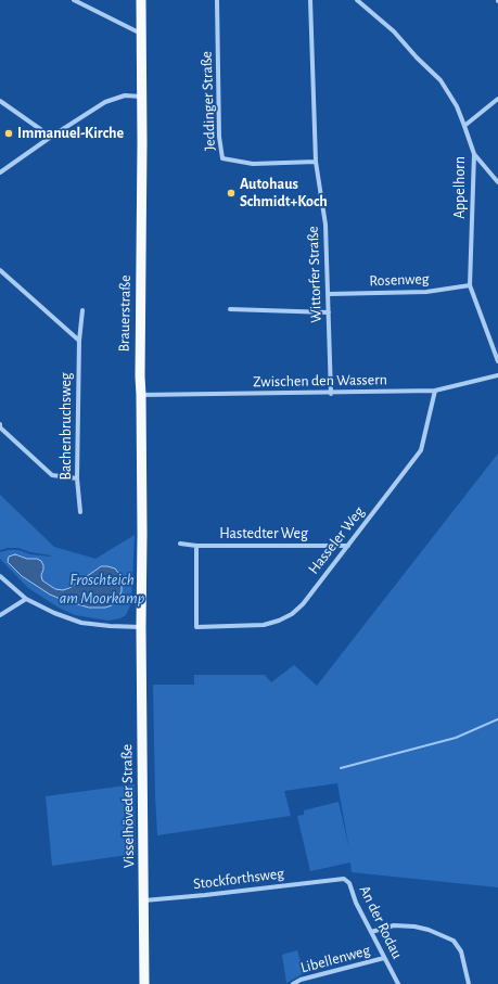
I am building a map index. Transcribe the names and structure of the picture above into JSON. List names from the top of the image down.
{
  "streets": {
    "main road": ["Brauerstraße", "Visselhöveder Straße"],
    "street": [
      "Jeddinger Straße",
      "Appelhorn",
      "Wittorfer Straße",
      "Rosenweg",
      "Zwischen den Wassern",
      "Bachenbruchsweg",
      "Hastedter Weg",
      "Hasseler Weg",
      "Stockforthsweg",
      "An der Rodau",
      "Libellenweg"
    ]
  },
  "crossings": [
    ["Jeddinger Straße", "Wittorfer Straße"],
    ["Appelhorn", "Rosenweg"],
    ["Wittorfer Straße", "Rosenweg"],
    ["Wittorfer Straße", "Zwischen den Wassern"],
    ["Brauerstraße", "Zwischen den Wassern"],
    ["Brauerstraße", "Visselhöveder Straße"],
    ["Zwischen den Wassern", "Hasseler Weg"],
    ["Hastedter Weg", "Hasseler Weg"],
    ["Visselhöveder Straße", "Stockforthsweg"],
    ["Stockforthsweg", "An der Rodau"],
    ["An der Rodau", "Libellenweg"]
  ],
  "water": ["Froschteich am Moorkamp"],
  "places": ["Immanuel-Kirche", "Autohaus Schmidt+Koch"]
}
